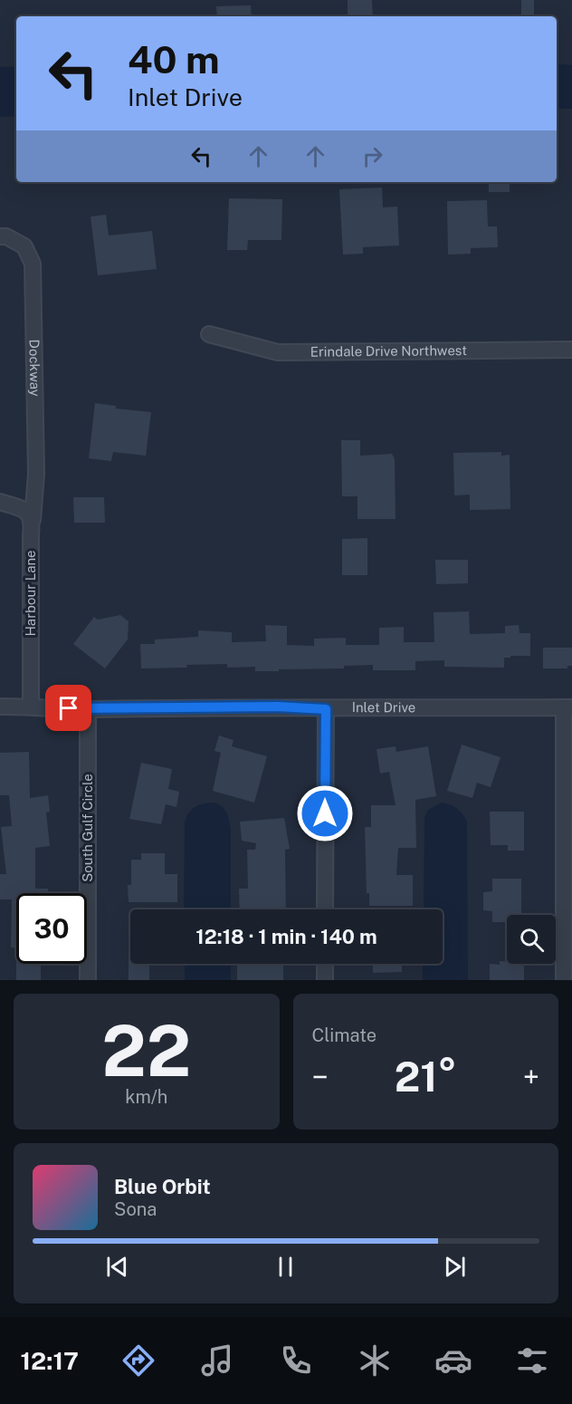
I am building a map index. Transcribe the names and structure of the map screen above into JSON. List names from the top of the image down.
{
  "streets": {
    "street": [
      "Erindale Drive Northwest",
      "Dockway",
      "Harbour Lane",
      "Inlet Drive",
      "South Gulf Circle"
    ]
  },
  "crossings": [
    ["Dockway", "Harbour Lane"],
    ["Harbour Lane", "Inlet Drive"],
    ["Inlet Drive", "South Gulf Circle"]
  ],
  "page": {
    "turn": ["40 m", "Inlet Drive"],
    "limit": "30",
    "trip": "12:18 · 1 min · 140 m",
    "tile": [
      ["22", "km/h"],
      "Climate"
    ],
    "heat": ["−", "21°", "+"],
    "song": ["Blue Orbit", "Sona"],
    "tabs": "12:17"
  }
}
